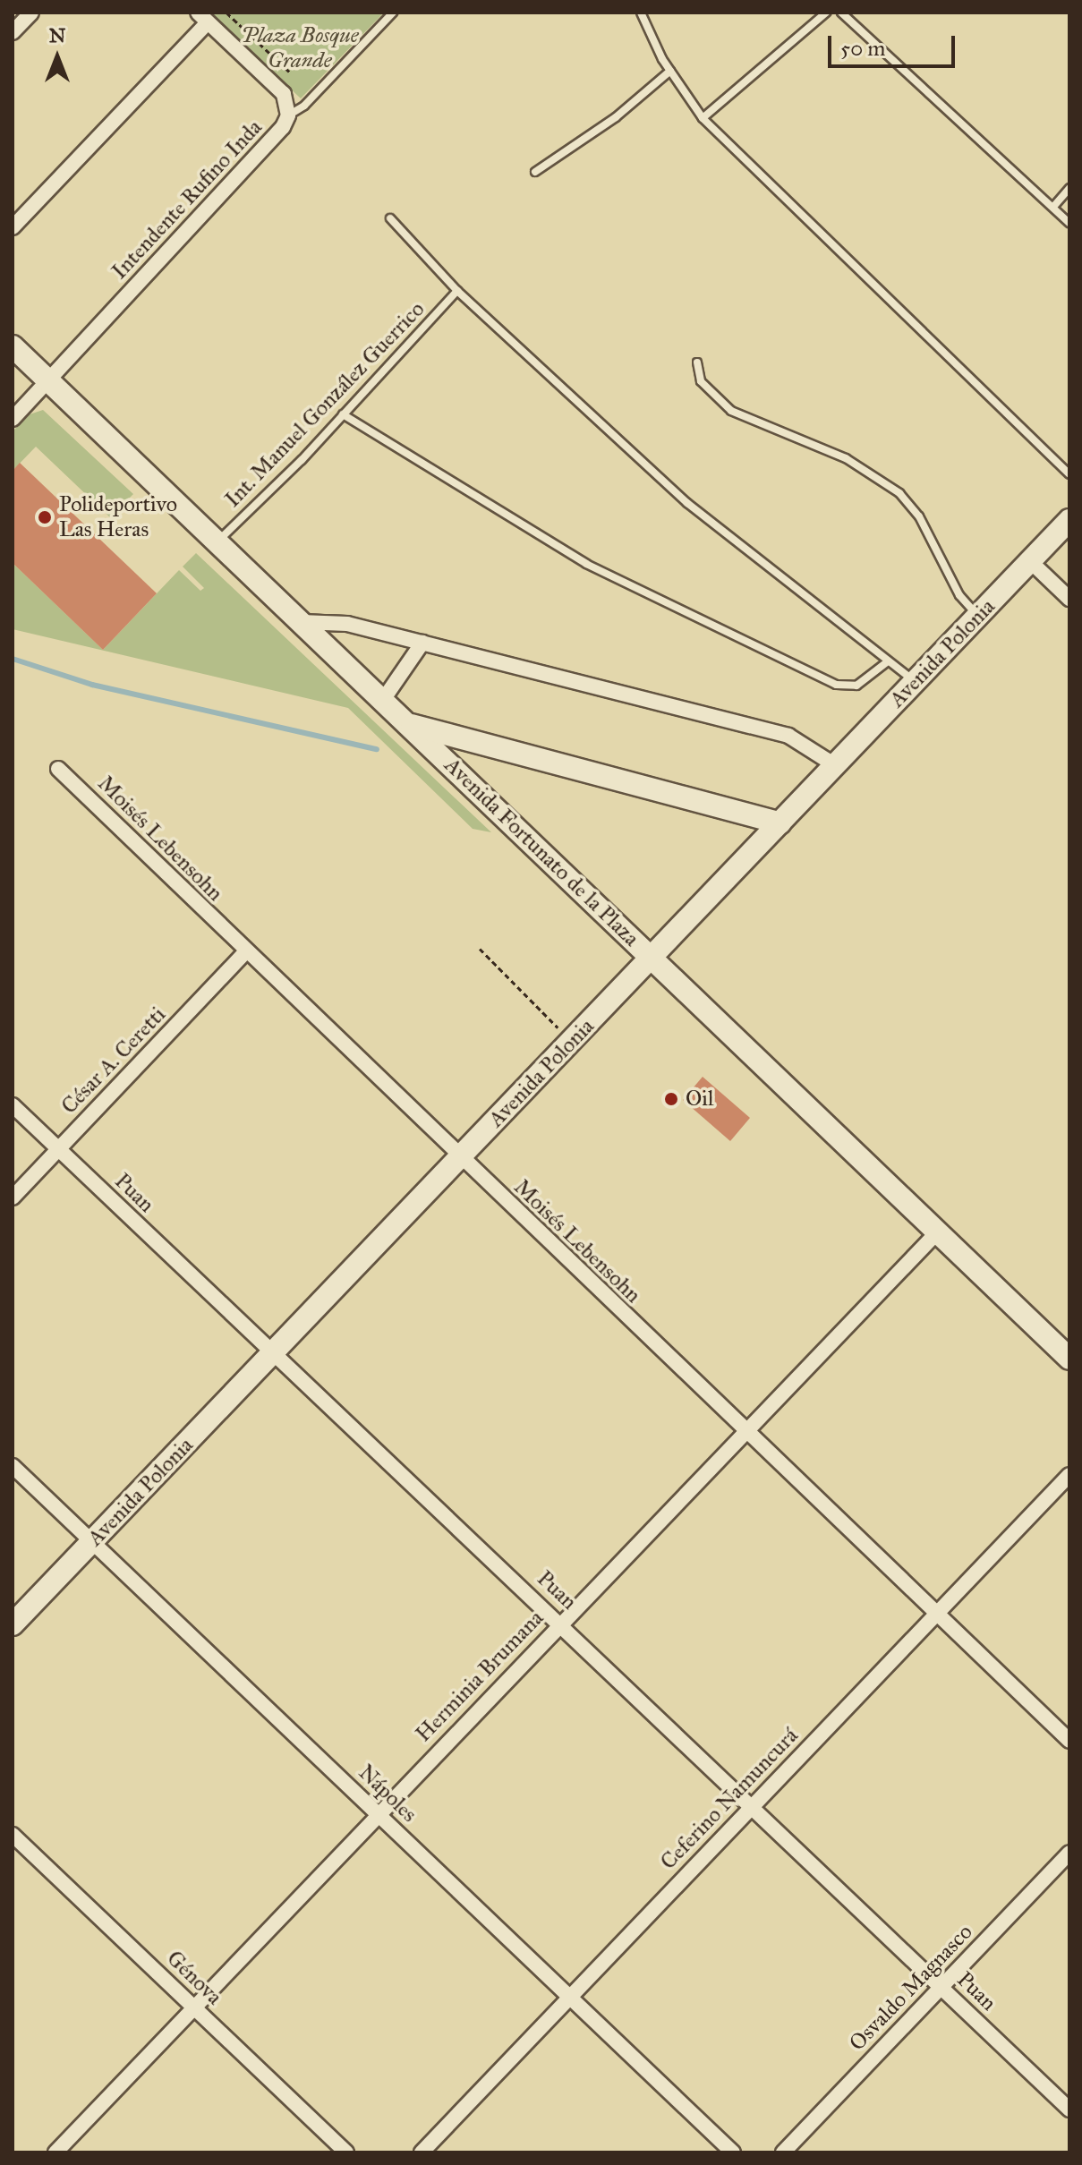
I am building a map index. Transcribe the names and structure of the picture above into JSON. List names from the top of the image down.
{
  "streets": {
    "main road": ["Avenida Polonia", "Avenida Fortunato de la Plaza"],
    "street": [
      "Intendente Rufino Inda",
      "Moisés Lebensohn",
      "César A. Ceretti",
      "Puan",
      "Herminia Brumana",
      "Nápoles",
      "Ceferino Namuncurá",
      "Génova",
      "Osvaldo Magnasco"
    ],
    "lane": ["Int. Manuel González Guerrico"]
  },
  "crossings": [
    ["Intendente Rufino Inda", "Avenida Fortunato de la Plaza"],
    ["Int. Manuel González Guerrico", "Avenida Fortunato de la Plaza"],
    ["Avenida Polonia", "Moisés Lebensohn"],
    ["Avenida Polonia", "Avenida Fortunato de la Plaza"],
    ["Avenida Polonia", "Puan"],
    ["Avenida Polonia", "Nápoles"],
    ["Moisés Lebensohn", "César A. Ceretti"],
    ["Moisés Lebensohn", "Herminia Brumana"],
    ["Moisés Lebensohn", "Ceferino Namuncurá"],
    ["Avenida Fortunato de la Plaza", "Herminia Brumana"],
    ["César A. Ceretti", "Puan"],
    ["Puan", "Herminia Brumana"],
    ["Puan", "Ceferino Namuncurá"],
    ["Puan", "Osvaldo Magnasco"],
    ["Herminia Brumana", "Nápoles"],
    ["Herminia Brumana", "Génova"],
    ["Nápoles", "Ceferino Namuncurá"]
  ],
  "parks": ["Plaza Bosque Grande"],
  "places": ["Polideportivo Las Heras", "Oil"],
  "scale_bar": "50 m",
  "north": "top"
}
